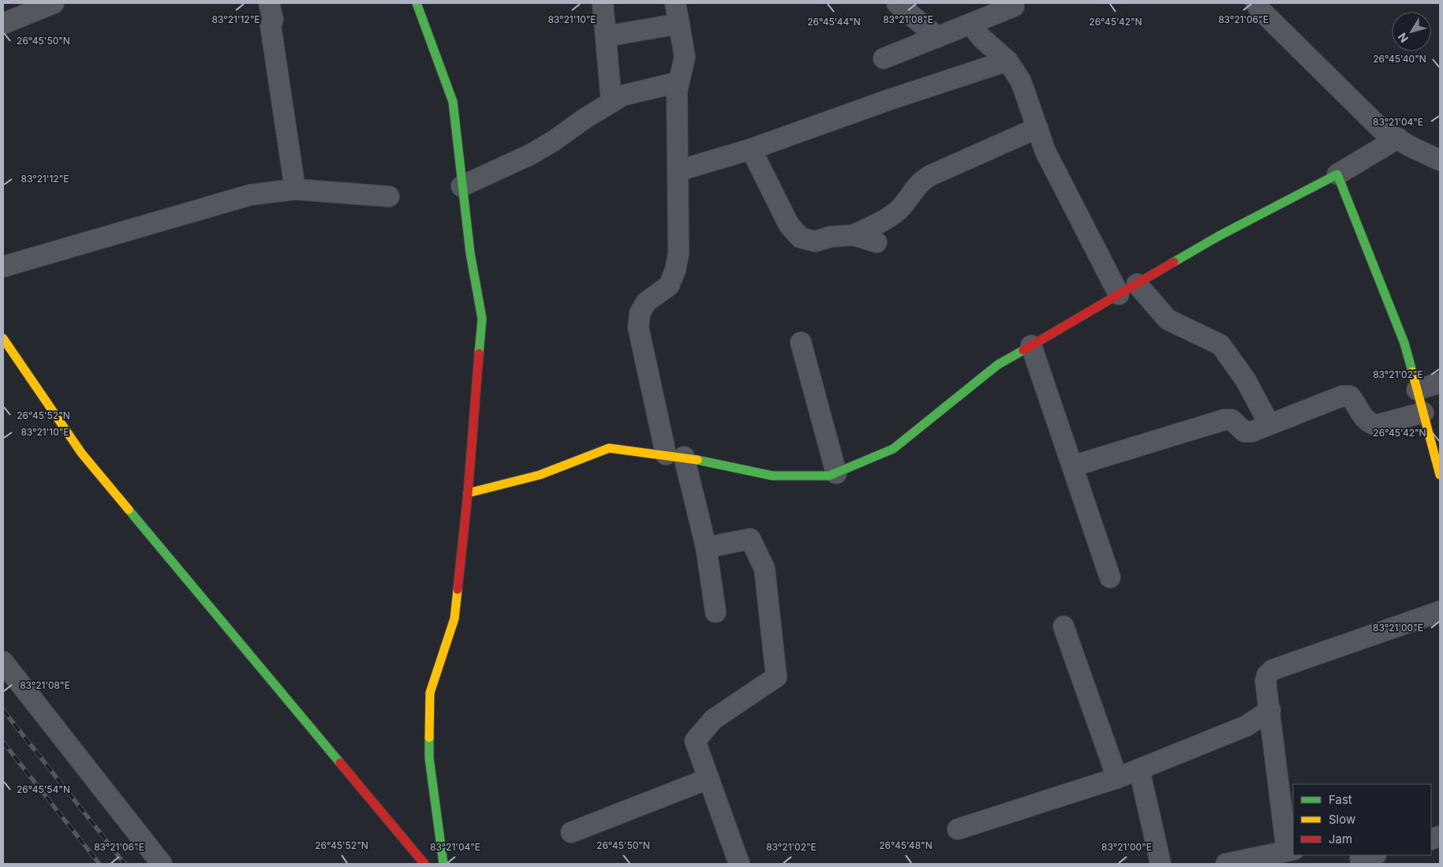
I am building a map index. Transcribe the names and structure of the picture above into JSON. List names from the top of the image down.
{
  "legend": ["Fast", "Slow", "Jam"],
  "north": "bottom left",
  "coordinates": [
    "83°21'12\"E",
    "83°21'10\"E",
    "83°21'08\"E",
    "83°21'06\"E",
    "26°45'44\"N",
    "26°45'42\"N",
    "26°45'50\"N",
    "26°45'40\"N",
    "83°21'04\"E",
    "83°21'02\"E",
    "26°45'52\"N",
    "83°21'00\"E",
    "26°45'54\"N",
    "26°45'48\"N"
  ]
}
